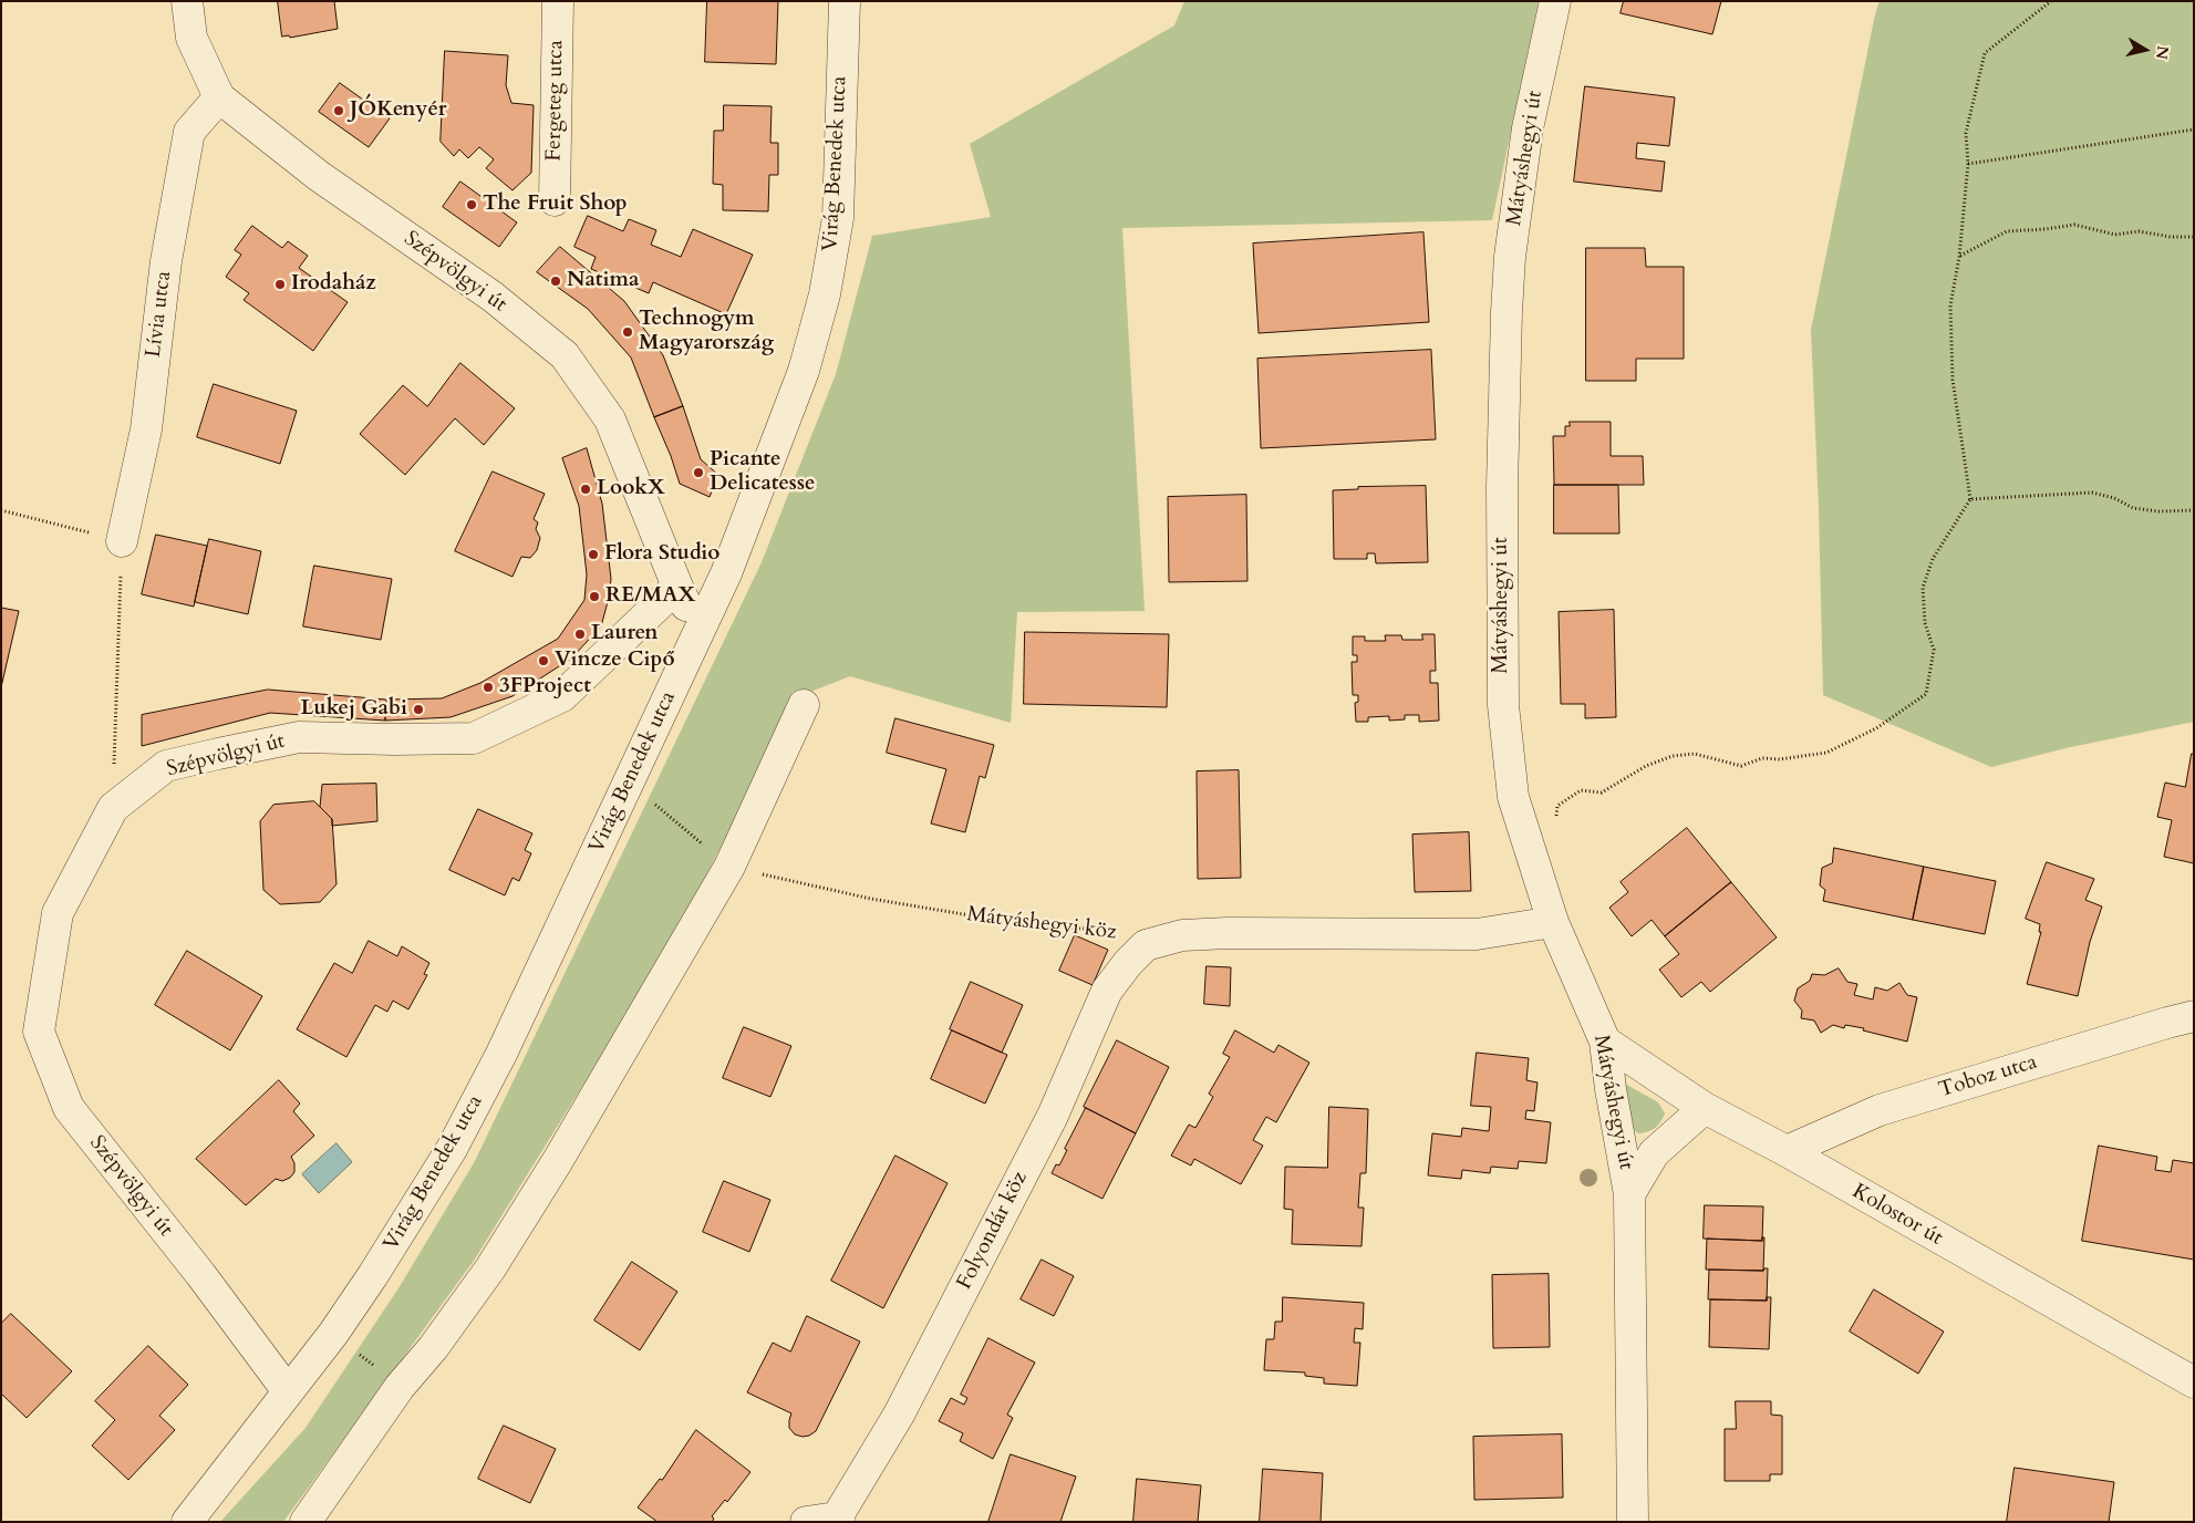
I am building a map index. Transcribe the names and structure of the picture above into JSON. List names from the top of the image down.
{
  "streets": {
    "street": [
      "Fergeteg utca",
      "Mátyáshegyi út",
      "Virág Benedek utca",
      "Szépvölgyi út",
      "Lívia utca",
      "Mátyáshegyi köz",
      "Toboz utca",
      "Kolostor út",
      "Folyondár köz"
    ]
  },
  "crossings": [
    ["Mátyáshegyi út", "Mátyáshegyi köz"],
    ["Mátyáshegyi út", "Kolostor út"],
    ["Virág Benedek utca", "Szépvölgyi út"],
    ["Szépvölgyi út", "Lívia utca"],
    ["Mátyáshegyi köz", "Folyondár köz"],
    ["Toboz utca", "Kolostor út"]
  ],
  "places": [
    "JÓKenyér",
    "The Fruit Shop",
    "Natima",
    "Irodaház",
    "Technogym Magyarország",
    "Picante Delicatesse",
    "LookX",
    "Flora Studio",
    "RE/MAX",
    "Lauren",
    "Vincze Cipő",
    "3FProject",
    "Lukej Gabi"
  ],
  "north": "right"
}
